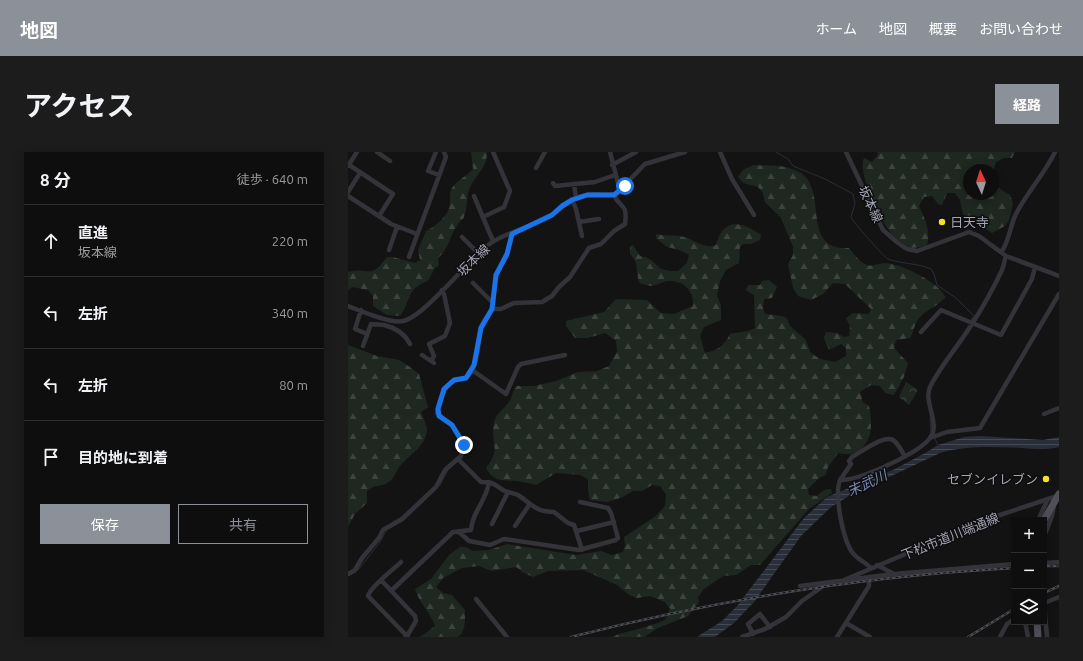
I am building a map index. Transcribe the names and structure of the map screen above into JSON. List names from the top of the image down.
{
  "streets": {
    "street": ["坂本線", "下松市道川端通線"]
  },
  "water": ["末武川"],
  "places": ["日天寺", "セブンイレブン"],
  "north": "top",
  "page": {
    "header": "地図",
    "nav": [
      "ホーム",
      "地図",
      "概要",
      "お問い合わせ"
    ],
    "title": "アクセス",
    "buttons": [
      "経路",
      ["保存", "共有"]
    ],
    "heading": ["8 分", "徒歩 · 640 m"],
    "list": [
      ["直進", "坂本線", "220 m"],
      ["左折", "340 m"],
      ["左折", "80 m"],
      "目的地に到着"
    ],
    "map_buttons": ["+", "−"]
  }
}
